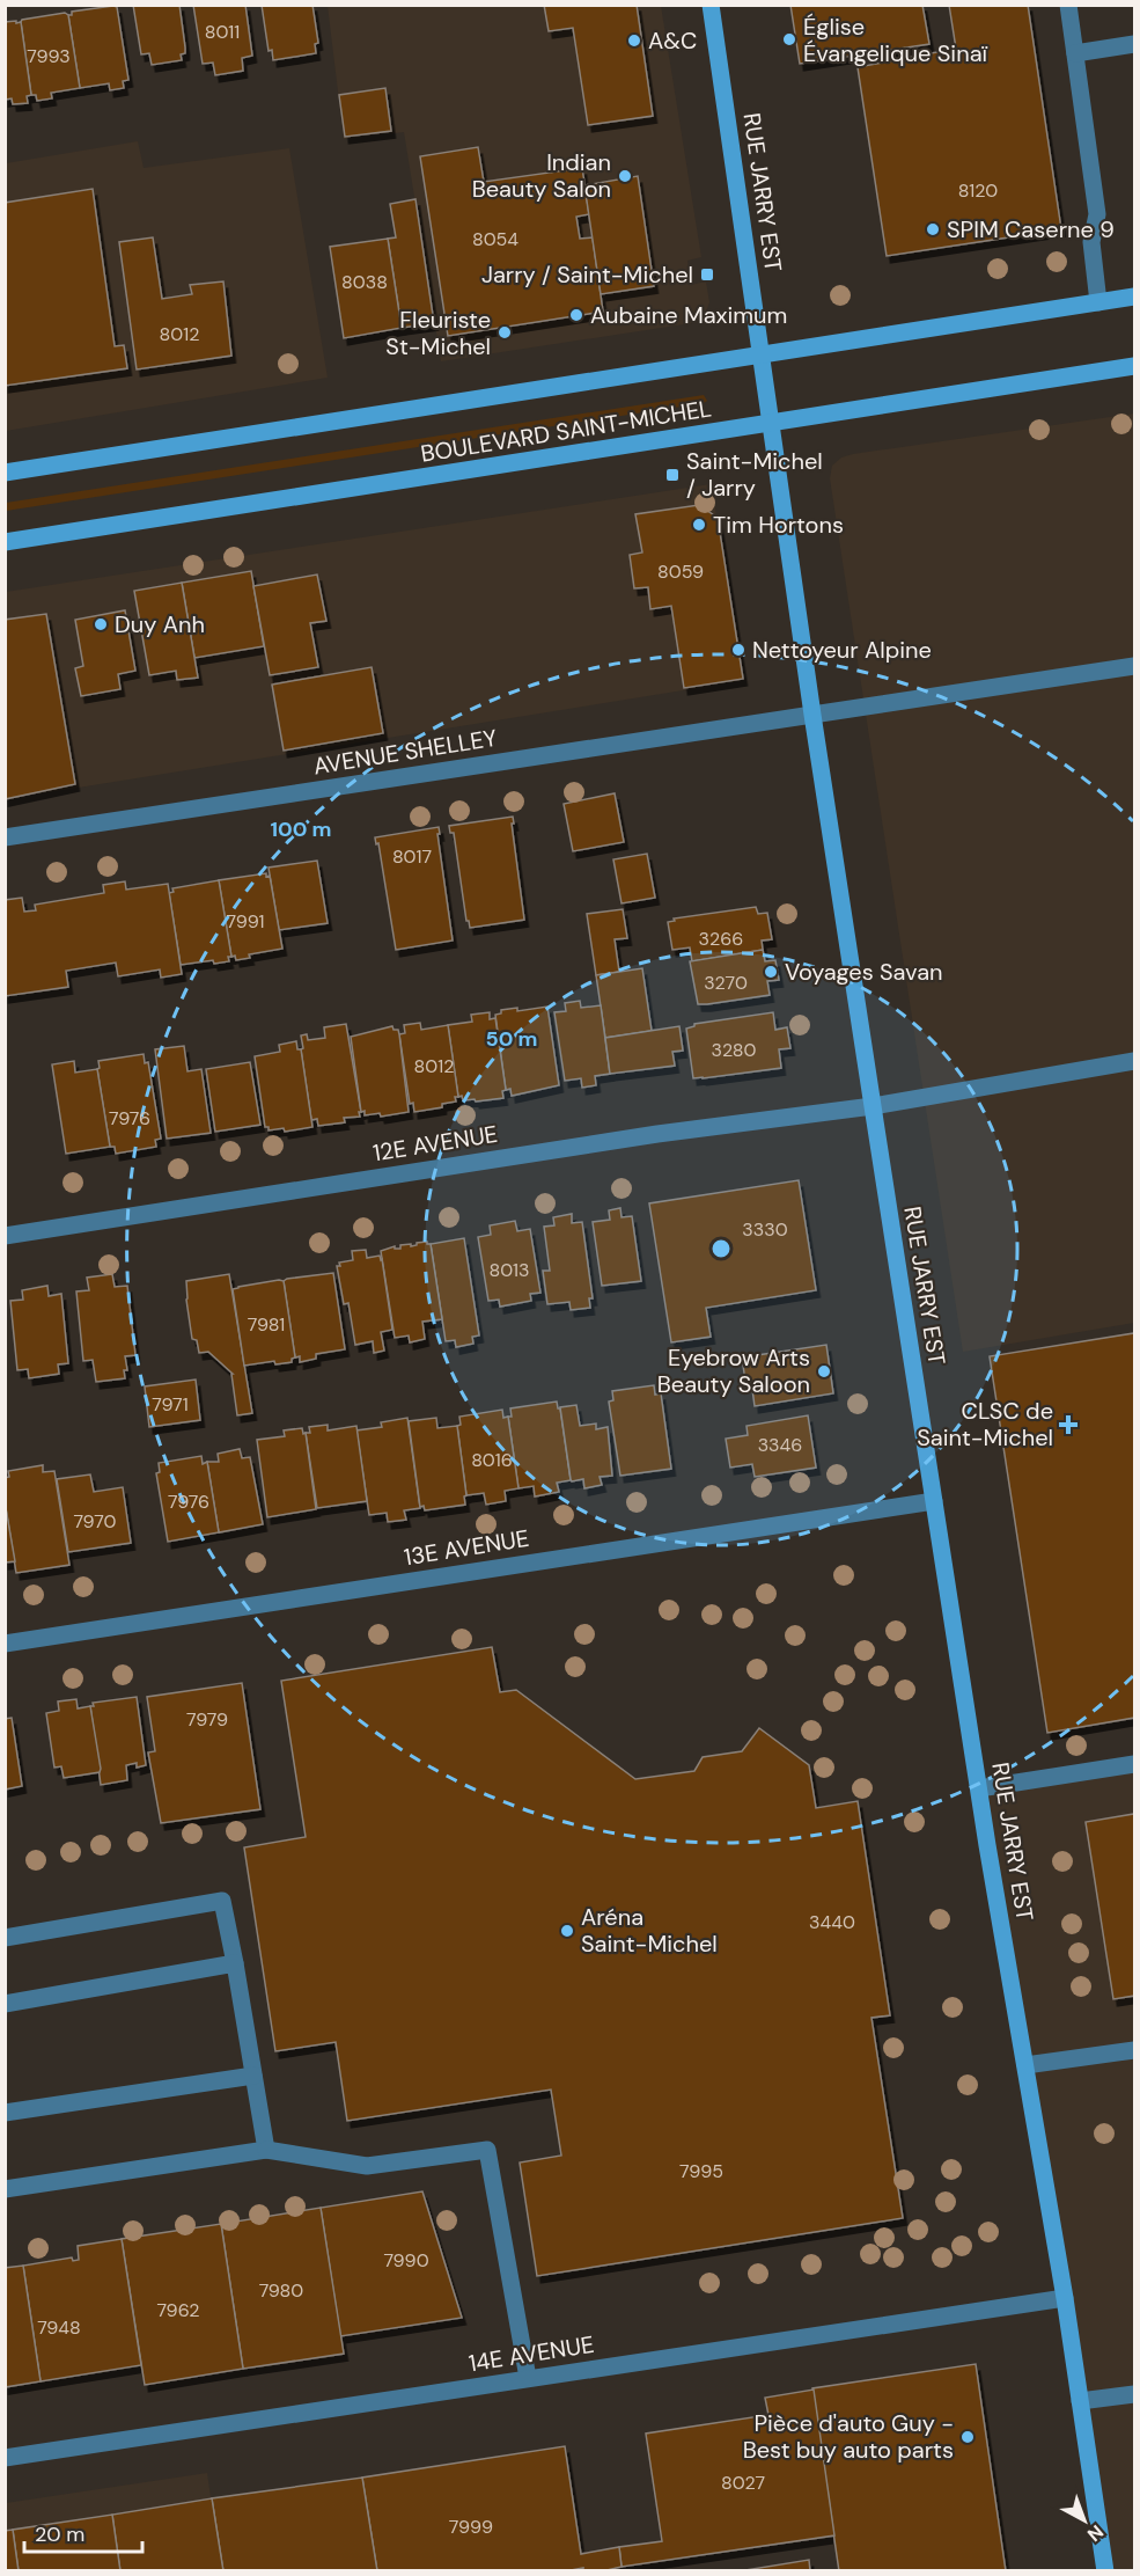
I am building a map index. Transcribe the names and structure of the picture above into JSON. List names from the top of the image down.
{
  "streets": {
    "street": [
      "RUE JARRY EST",
      "BOULEVARD SAINT-MICHEL",
      "AVENUE SHELLEY",
      "12E AVENUE",
      "13E AVENUE",
      "14E AVENUE"
    ]
  },
  "crossings": [
    ["RUE JARRY EST", "BOULEVARD SAINT-MICHEL"],
    ["RUE JARRY EST", "AVENUE SHELLEY"],
    ["RUE JARRY EST", "12E AVENUE"],
    ["RUE JARRY EST", "13E AVENUE"],
    ["RUE JARRY EST", "14E AVENUE"]
  ],
  "places": {
    "other": [
      "Église Évangelique Sinaï",
      "A&C",
      "Indian Beauty Salon",
      "SPIM Caserne 9",
      "Aubaine Maximum",
      "Fleuriste St-Michel",
      "Tim Hortons",
      "Duy Anh",
      "Nettoyeur Alpine",
      "Voyages Savan",
      "Eyebrow Arts Beauty Saloon",
      "Aréna Saint-Michel",
      "Pièce d'auto Guy - Best buy auto parts"
    ],
    "transit": ["Jarry / Saint-Michel", "Saint-Michel / Jarry"],
    "health": ["CLSC de Saint-Michel"]
  },
  "house_numbers": [
    "8011",
    "7993",
    "8120",
    "8054",
    "8038",
    "8012",
    "8059",
    "8017",
    "7991",
    "3266",
    "3270",
    "3280",
    "8012",
    "7976",
    "3330",
    "8013",
    "7981",
    "7971",
    "3346",
    "8016",
    "7976",
    "7970",
    "7979",
    "3440",
    "7995",
    "7990",
    "7980",
    "7962",
    "7948",
    "8027",
    "7999"
  ],
  "scale_bar": "20 m",
  "north": "bottom right",
  "rings": ["100 m", "50 m"]
}
